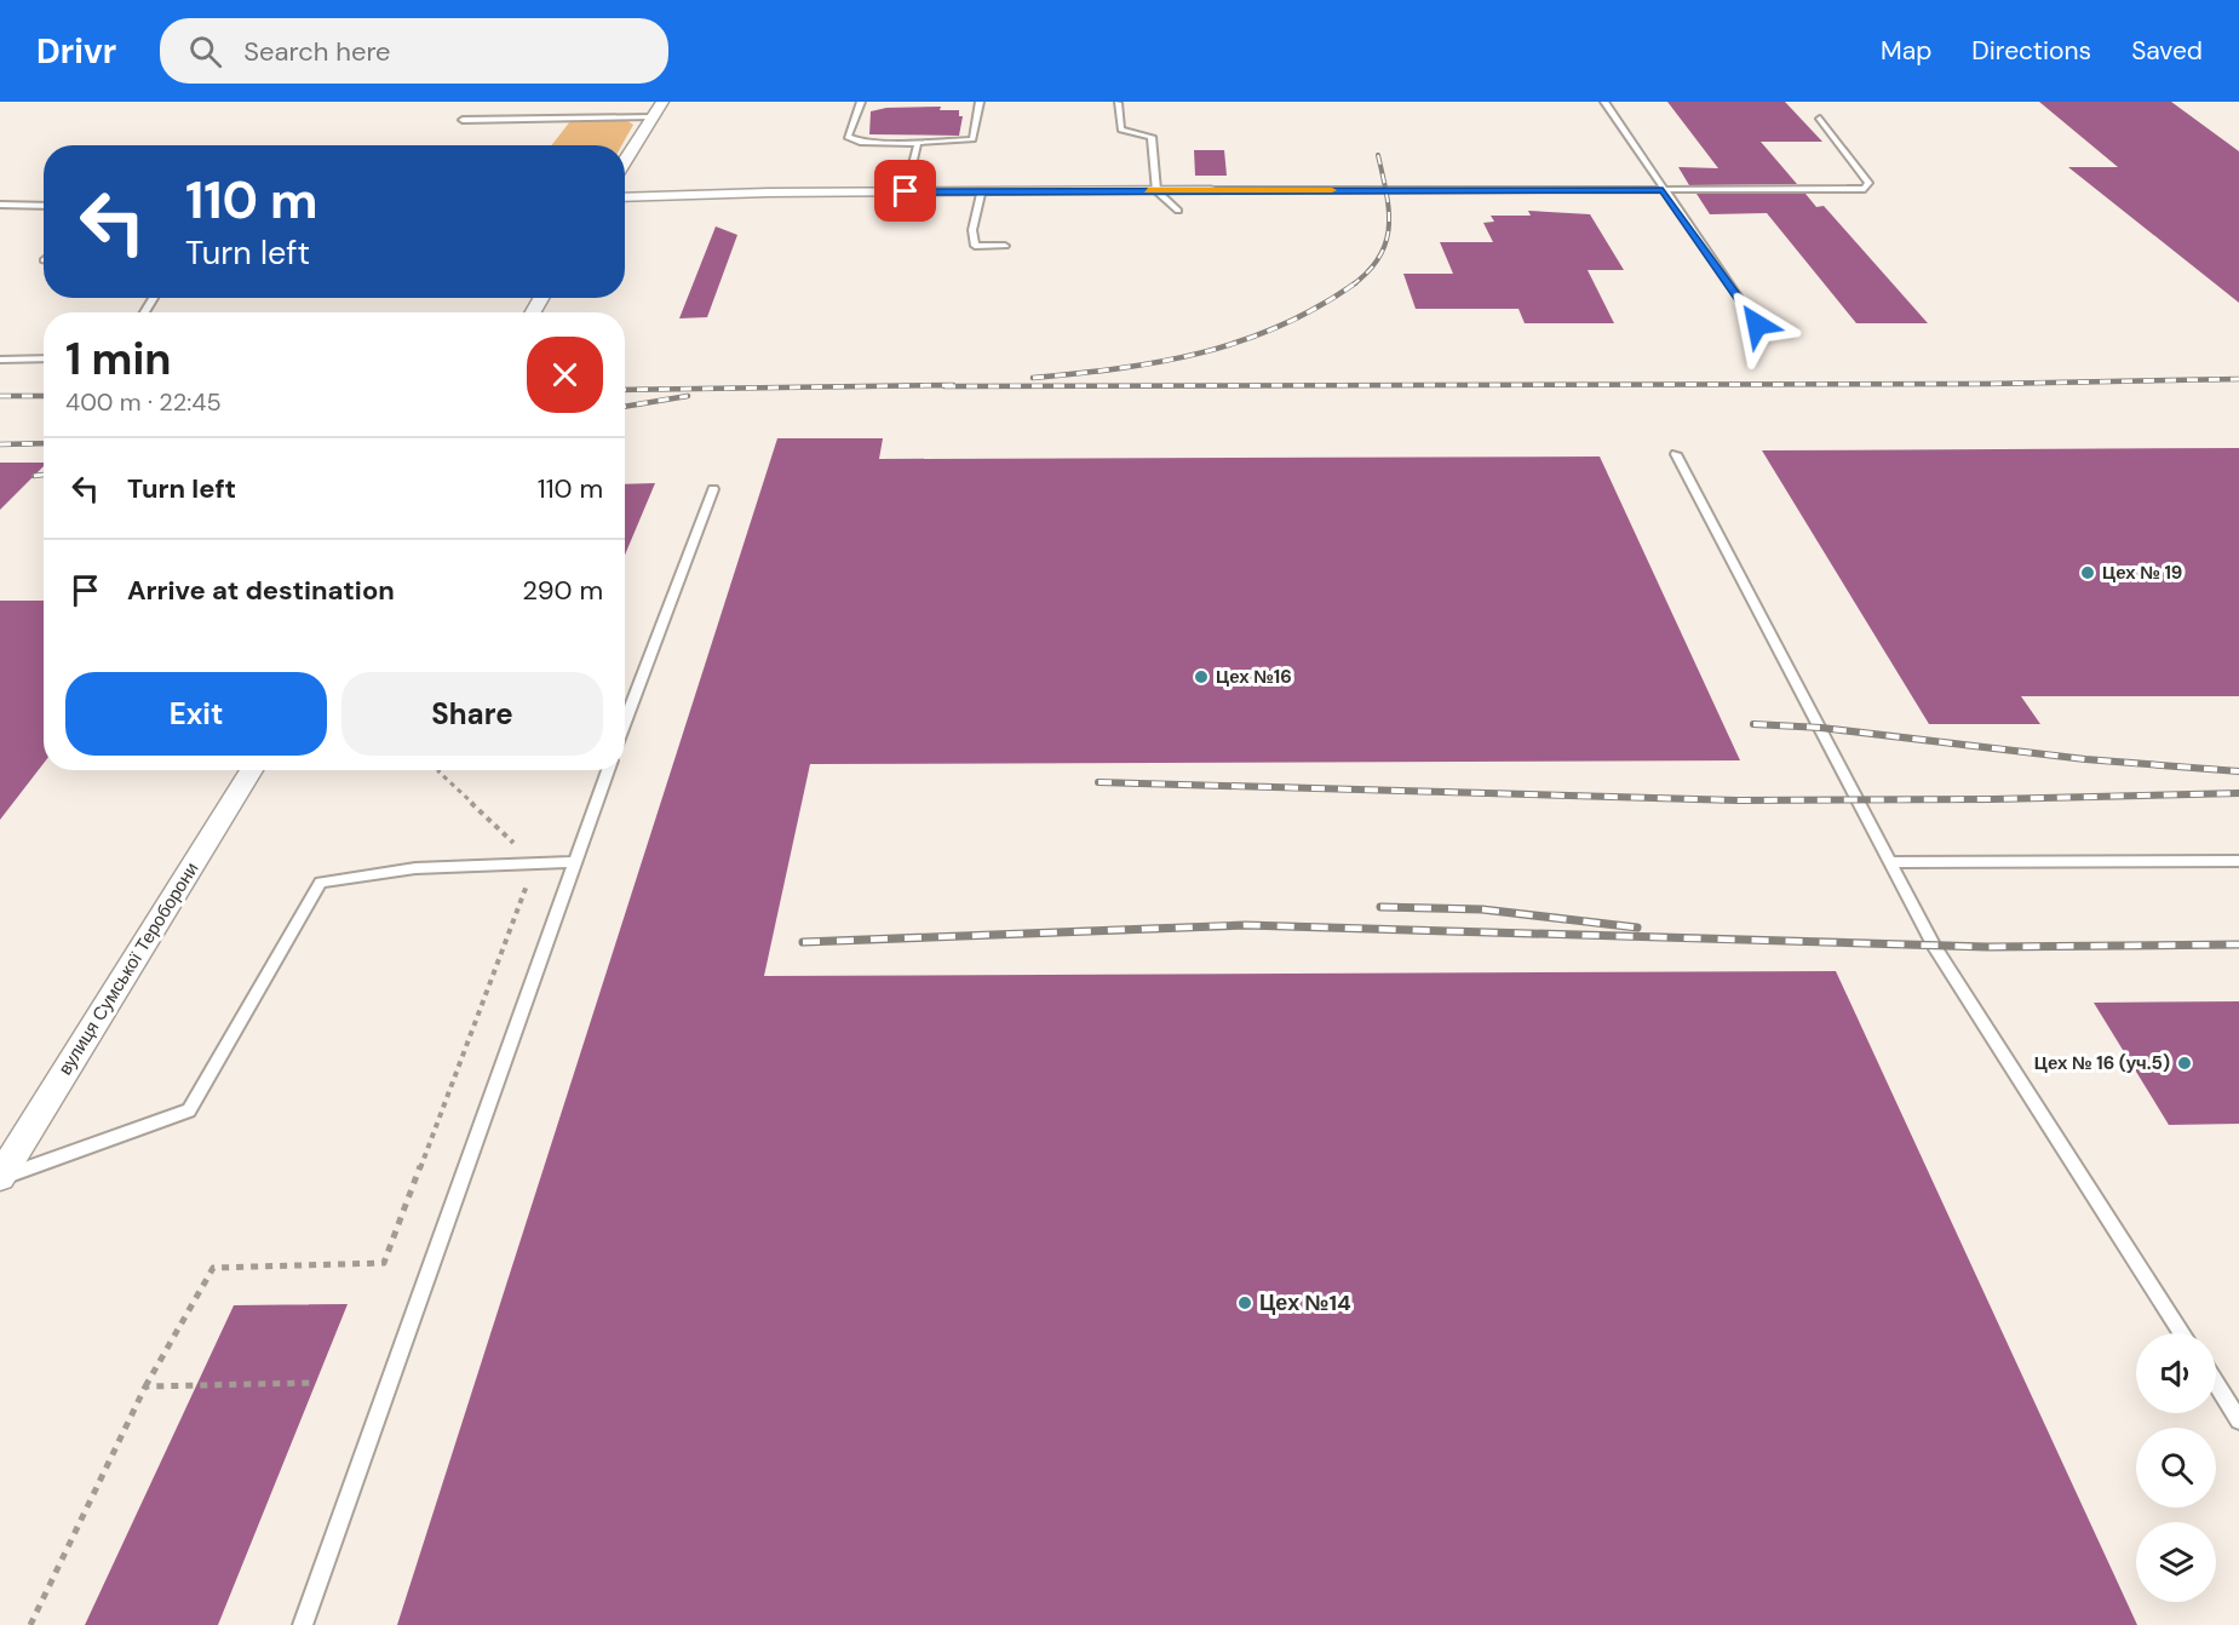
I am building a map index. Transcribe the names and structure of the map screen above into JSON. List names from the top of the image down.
{
  "streets": {
    "street": ["вулиця Сумської Тероборони"]
  },
  "places": [
    "Цех № 19",
    "Цех №16",
    "Цех № 16 (уч.5)",
    "Цех №14"
  ],
  "page": {
    "header": "Drivr",
    "search": "Search here",
    "nav": ["Map", "Directions", "Saved"],
    "turn": ["110 m", "Turn left"],
    "heading": ["1 min", "400 m · 22:45"],
    "list": [
      {
        "name": "Turn left",
        "value": "110 m"
      },
      {
        "name": "Arrive at destination",
        "value": "290 m"
      }
    ],
    "buttons": ["Exit", "Share"]
  }
}
